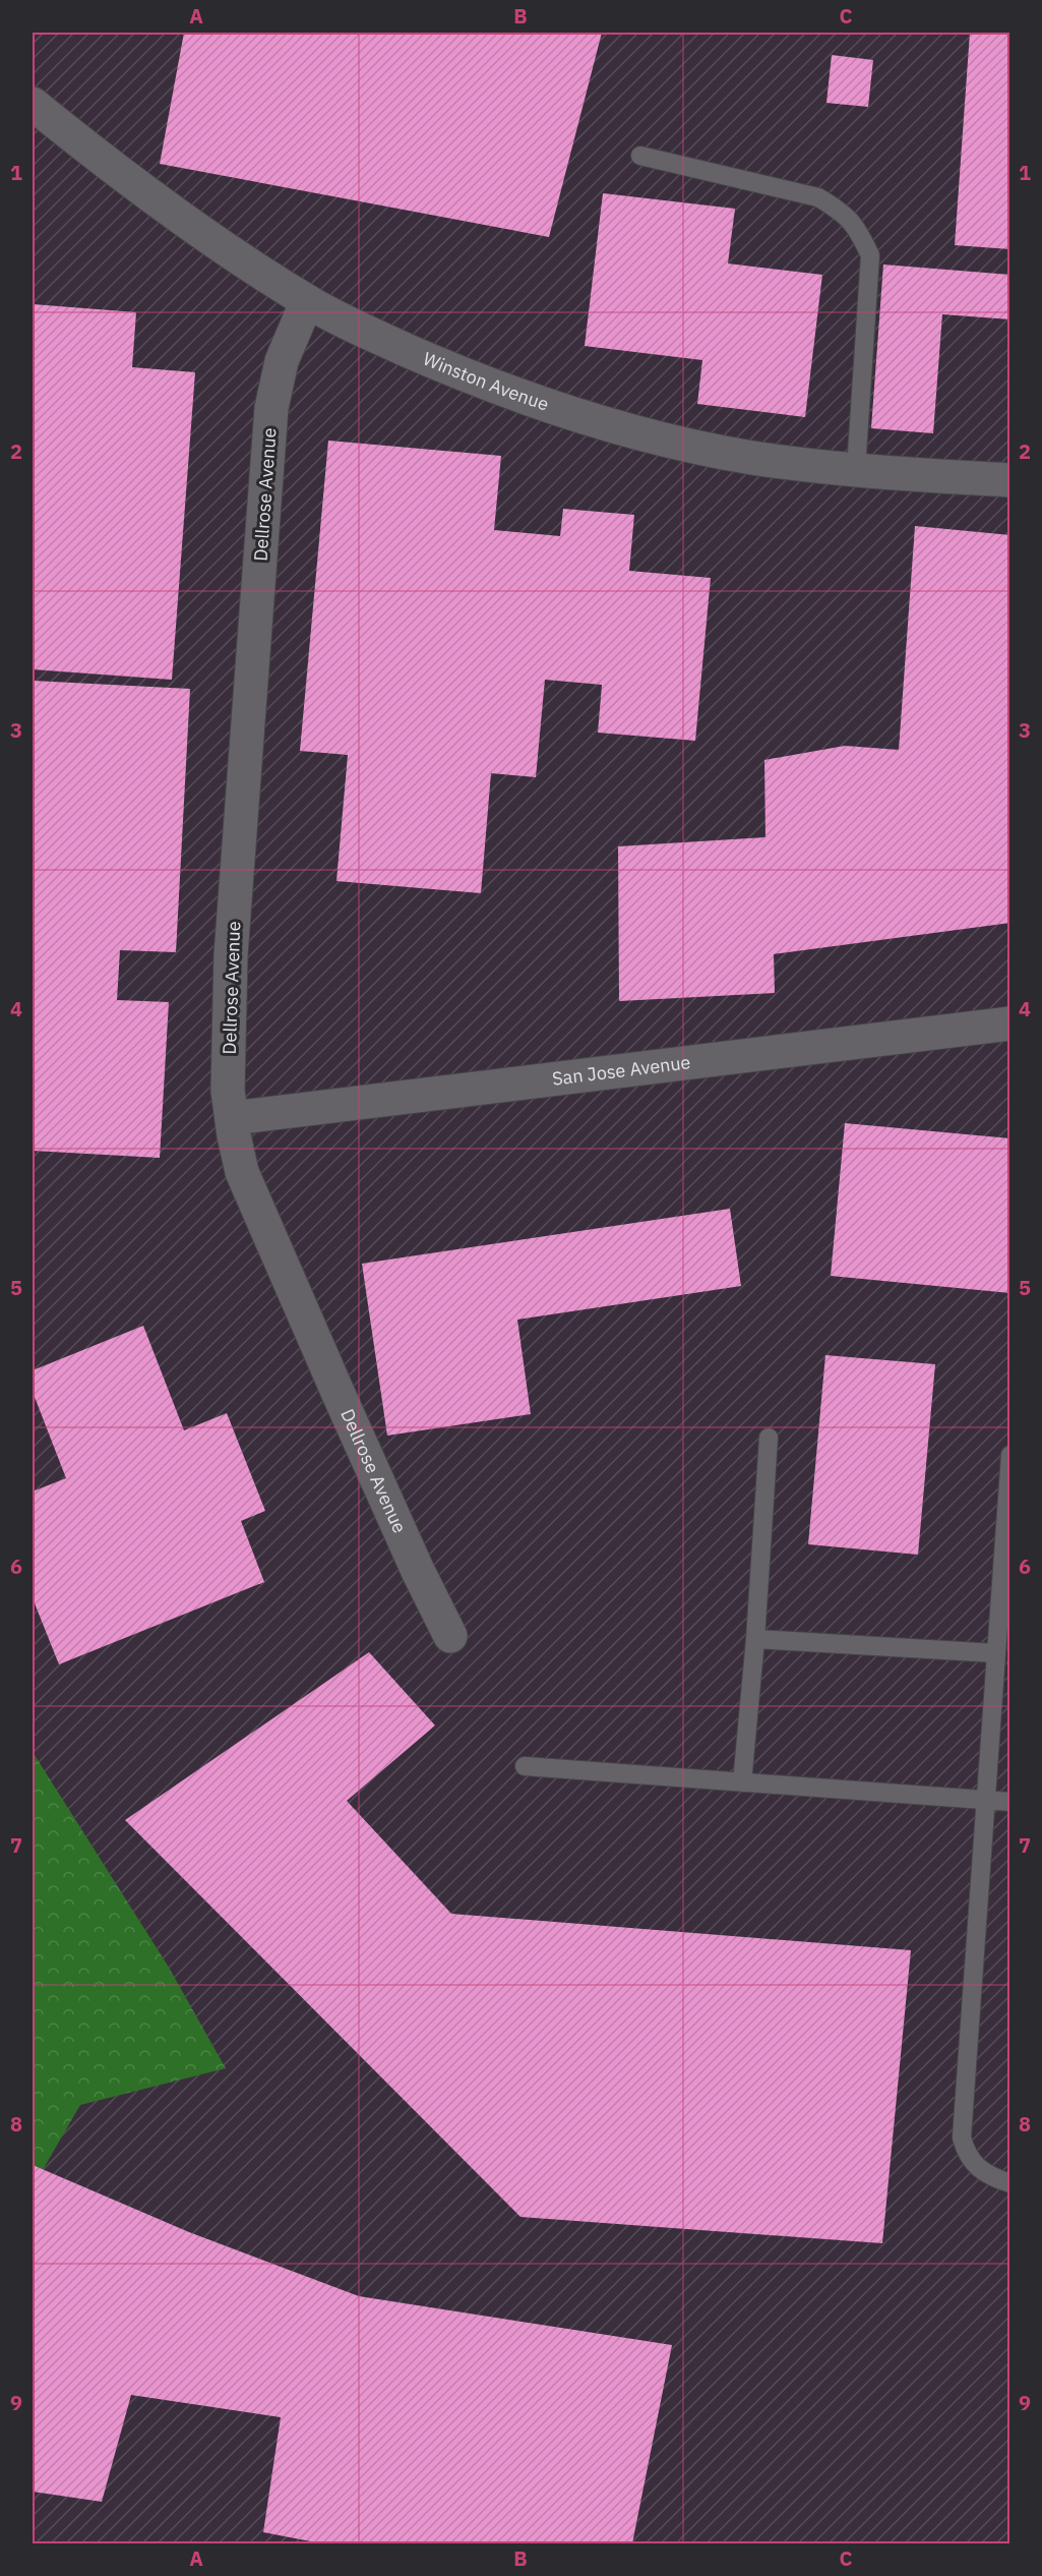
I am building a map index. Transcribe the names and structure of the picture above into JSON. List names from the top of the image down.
{
  "streets": {
    "street": ["Winston Avenue", "Dellrose Avenue", "San Jose Avenue"]
  },
  "crossings": [
    ["Winston Avenue", "Dellrose Avenue"],
    ["Dellrose Avenue", "San Jose Avenue"]
  ],
  "grid": {
    "columns": ["A", "B", "C"],
    "rows": [
      "1",
      "2",
      "3",
      "4",
      "5",
      "6",
      "7",
      "8",
      "9"
    ]
  }
}
